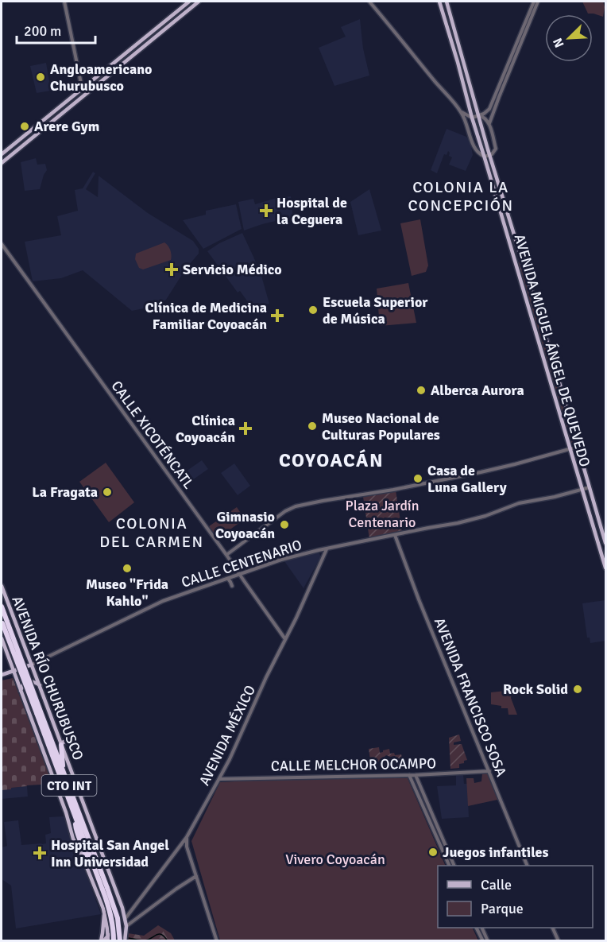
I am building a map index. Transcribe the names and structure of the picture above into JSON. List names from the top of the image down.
{
  "streets": {
    "highway": ["CTO INT"],
    "main road": ["AVENIDA MIGUEL ÁNGEL DE QUEVEDO", "AVENIDA RÍO CHURUBUSCO"],
    "street": [
      "CALLE XICOTÉNCATL",
      "CALLE CENTENARIO",
      "AVENIDA FRANCISCO SOSA",
      "AVENIDA MÉXICO",
      "CALLE MELCHOR OCAMPO"
    ]
  },
  "crossings": [
    ["AVENIDA MIGUEL ÁNGEL DE QUEVEDO", "CALLE CENTENARIO"],
    ["CALLE XICOTÉNCATL", "CALLE CENTENARIO"],
    ["CALLE XICOTÉNCATL", "AVENIDA MÉXICO"],
    ["CALLE CENTENARIO", "AVENIDA RÍO CHURUBUSCO"],
    ["CALLE CENTENARIO", "AVENIDA FRANCISCO SOSA"],
    ["CALLE CENTENARIO", "AVENIDA MÉXICO"],
    ["AVENIDA RÍO CHURUBUSCO", "AVENIDA MÉXICO"],
    ["AVENIDA RÍO CHURUBUSCO", "CTO INT"],
    ["AVENIDA FRANCISCO SOSA", "CALLE MELCHOR OCAMPO"],
    ["AVENIDA MÉXICO", "CALLE MELCHOR OCAMPO"]
  ],
  "districts": ["COLONIA LA CONCEPCIÓN", "COYOACÁN", "COLONIA DEL CARMEN"],
  "parks": ["Plaza Jardín Centenario", "Vivero Coyoacán"],
  "places": {
    "other": [
      "Angloamericano Churubusco",
      "Arere Gym",
      "Escuela Superior de Música",
      "Alberca Aurora",
      "Museo Nacional de Culturas Populares",
      "Casa de Luna Gallery",
      "La Fragata",
      "Gimnasio Coyoacán",
      "Museo \"Frida Kahlo\"",
      "Rock Solid",
      "Juegos infantiles"
    ],
    "health": [
      "Hospital de la Ceguera",
      "Servicio Médico",
      "Clínica de Medicina Familiar Coyoacán",
      "Clínica Coyoacán",
      "Hospital San Angel Inn Universidad"
    ]
  },
  "legend": ["Calle", "Parque"],
  "scale_bar": "200 m",
  "north": "bottom left"
}
